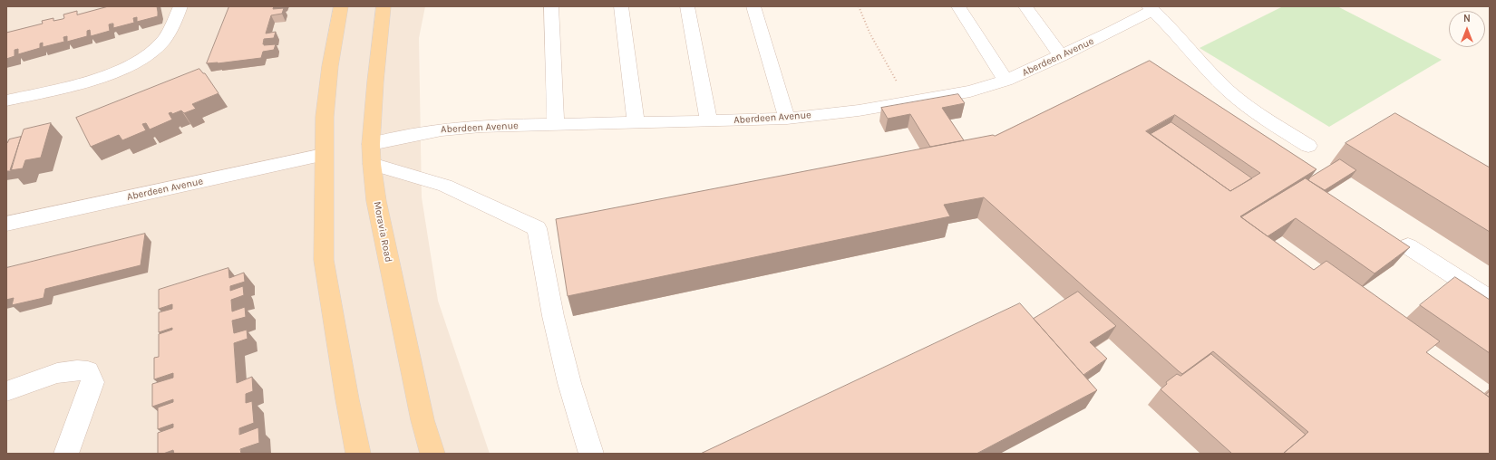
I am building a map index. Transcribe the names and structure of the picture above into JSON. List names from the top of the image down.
{
  "streets": {
    "main road": ["Moravia Road"],
    "street": ["Aberdeen Avenue"]
  },
  "crossings": [
    ["Aberdeen Avenue", "Moravia Road"]
  ],
  "north": "top"
}
